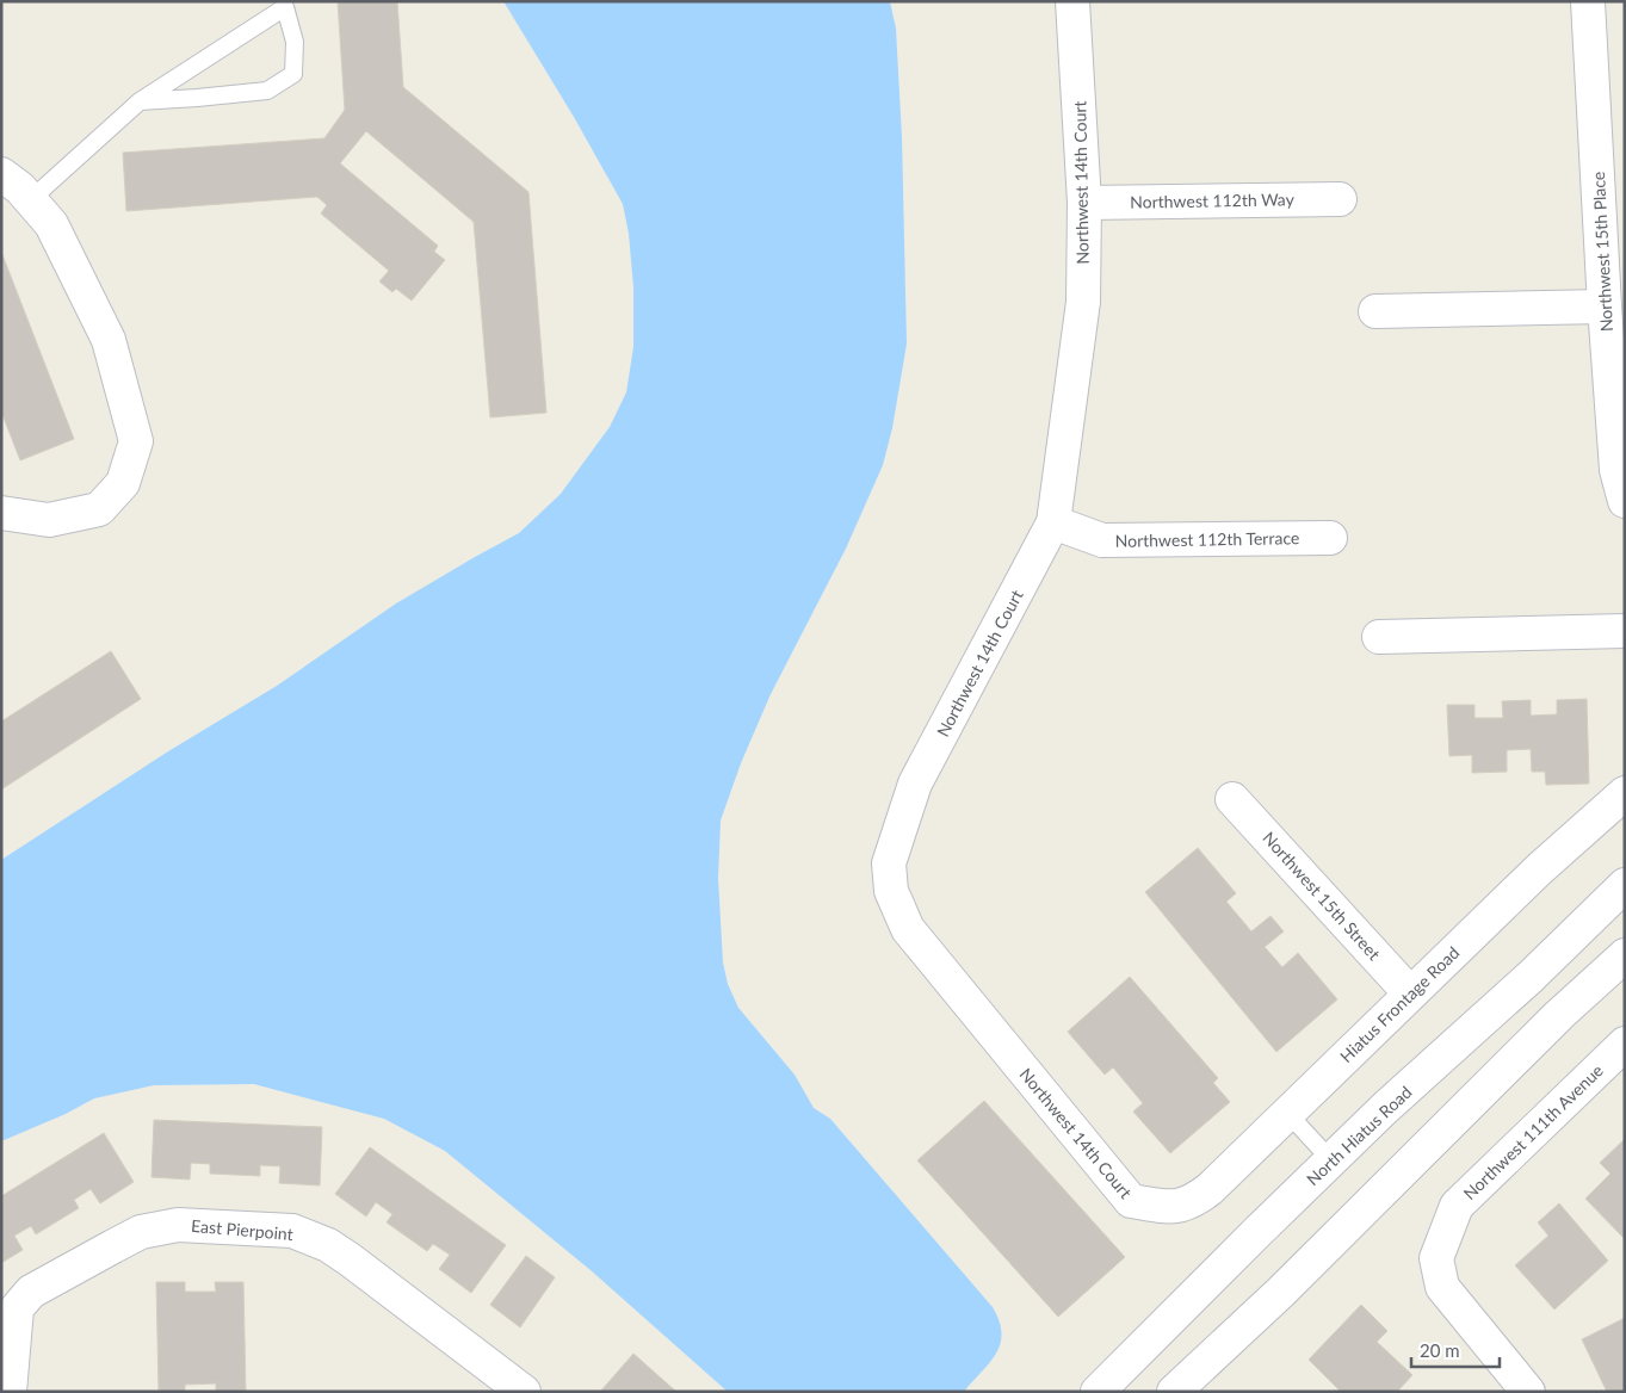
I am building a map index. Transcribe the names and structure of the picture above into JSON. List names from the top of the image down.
{
  "streets": {
    "street": [
      "Northwest 14th Court",
      "Northwest 112th Way",
      "Northwest 15th Place",
      "Northwest 112th Terrace",
      "Northwest 15th Street",
      "Hiatus Frontage Road",
      "Northwest 111th Avenue",
      "North Hiatus Road",
      "East Pierpoint"
    ]
  },
  "crossings": [
    ["Northwest 14th Court", "Northwest 112th Way"],
    ["Northwest 14th Court", "Northwest 112th Terrace"],
    ["Northwest 14th Court", "Hiatus Frontage Road"],
    ["Northwest 15th Street", "Hiatus Frontage Road"]
  ],
  "scale_bar": "20 m"
}
